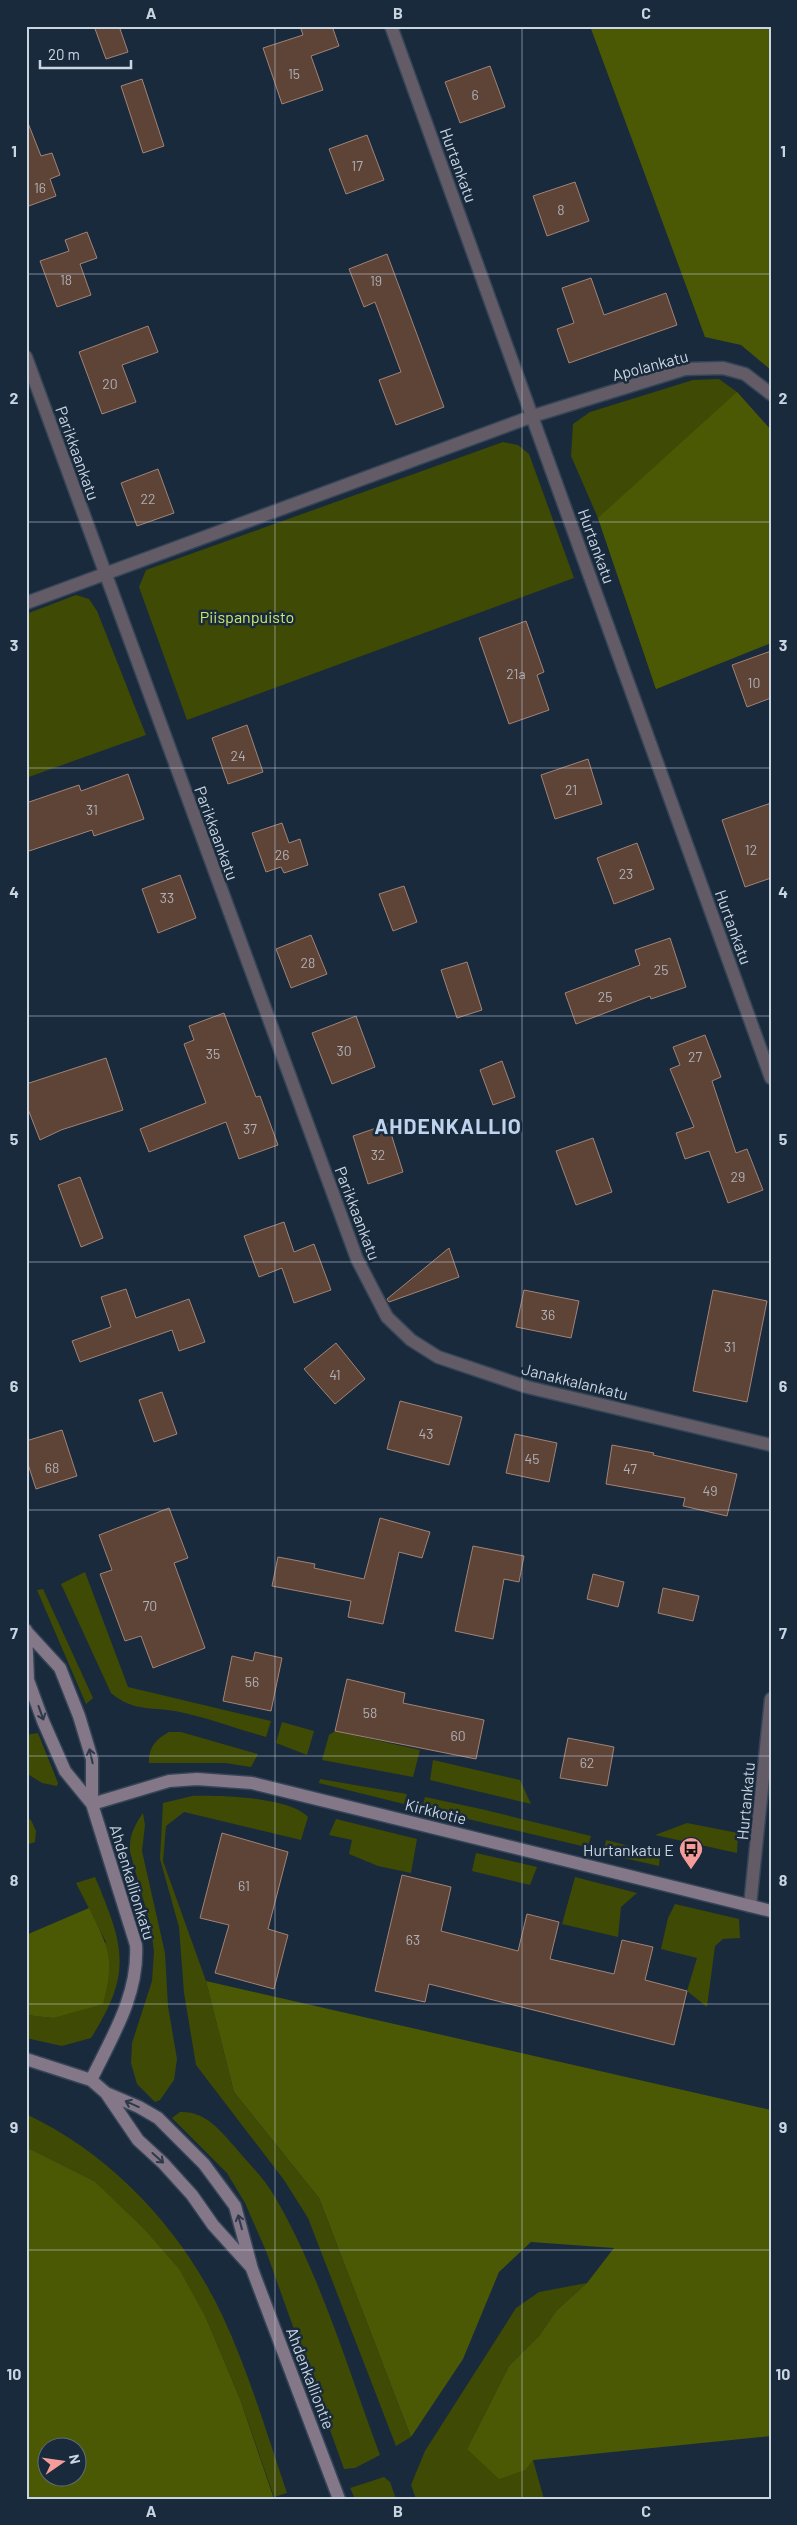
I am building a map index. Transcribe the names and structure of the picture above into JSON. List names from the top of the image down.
{
  "streets": {
    "street": [
      "Hurtankatu",
      "Apolankatu",
      "Parikkaankatu",
      "Janakkalankatu",
      "Kirkkotie",
      "Ahdenkallionkatu",
      "Ahdenkalliontie"
    ]
  },
  "crossings": [
    ["Hurtankatu", "Apolankatu"],
    ["Hurtankatu", "Kirkkotie"],
    ["Parikkaankatu", "Janakkalankatu"],
    ["Kirkkotie", "Ahdenkallionkatu"],
    ["Ahdenkallionkatu", "Ahdenkalliontie"]
  ],
  "districts": ["AHDENKALLIO"],
  "parks": ["Piispanpuisto"],
  "places": {
    "bus stop": ["Hurtankatu E"]
  },
  "house_numbers": [
    "15",
    "6",
    "17",
    "16",
    "8",
    "18",
    "19",
    "20",
    "22",
    "21a",
    "10",
    "24",
    "21",
    "31",
    "12",
    "26",
    "23",
    "33",
    "28",
    "25",
    "25",
    "30",
    "35",
    "27",
    "37",
    "32",
    "29",
    "36",
    "31",
    "41",
    "43",
    "45",
    "68",
    "47",
    "49",
    "70",
    "56",
    "58",
    "60",
    "62",
    "61",
    "63"
  ],
  "scale_bar": "20 m",
  "north": "right",
  "grid": {
    "columns": ["A", "B", "C"],
    "rows": [
      "1",
      "2",
      "3",
      "4",
      "5",
      "6",
      "7",
      "8",
      "9",
      "10"
    ]
  }
}
